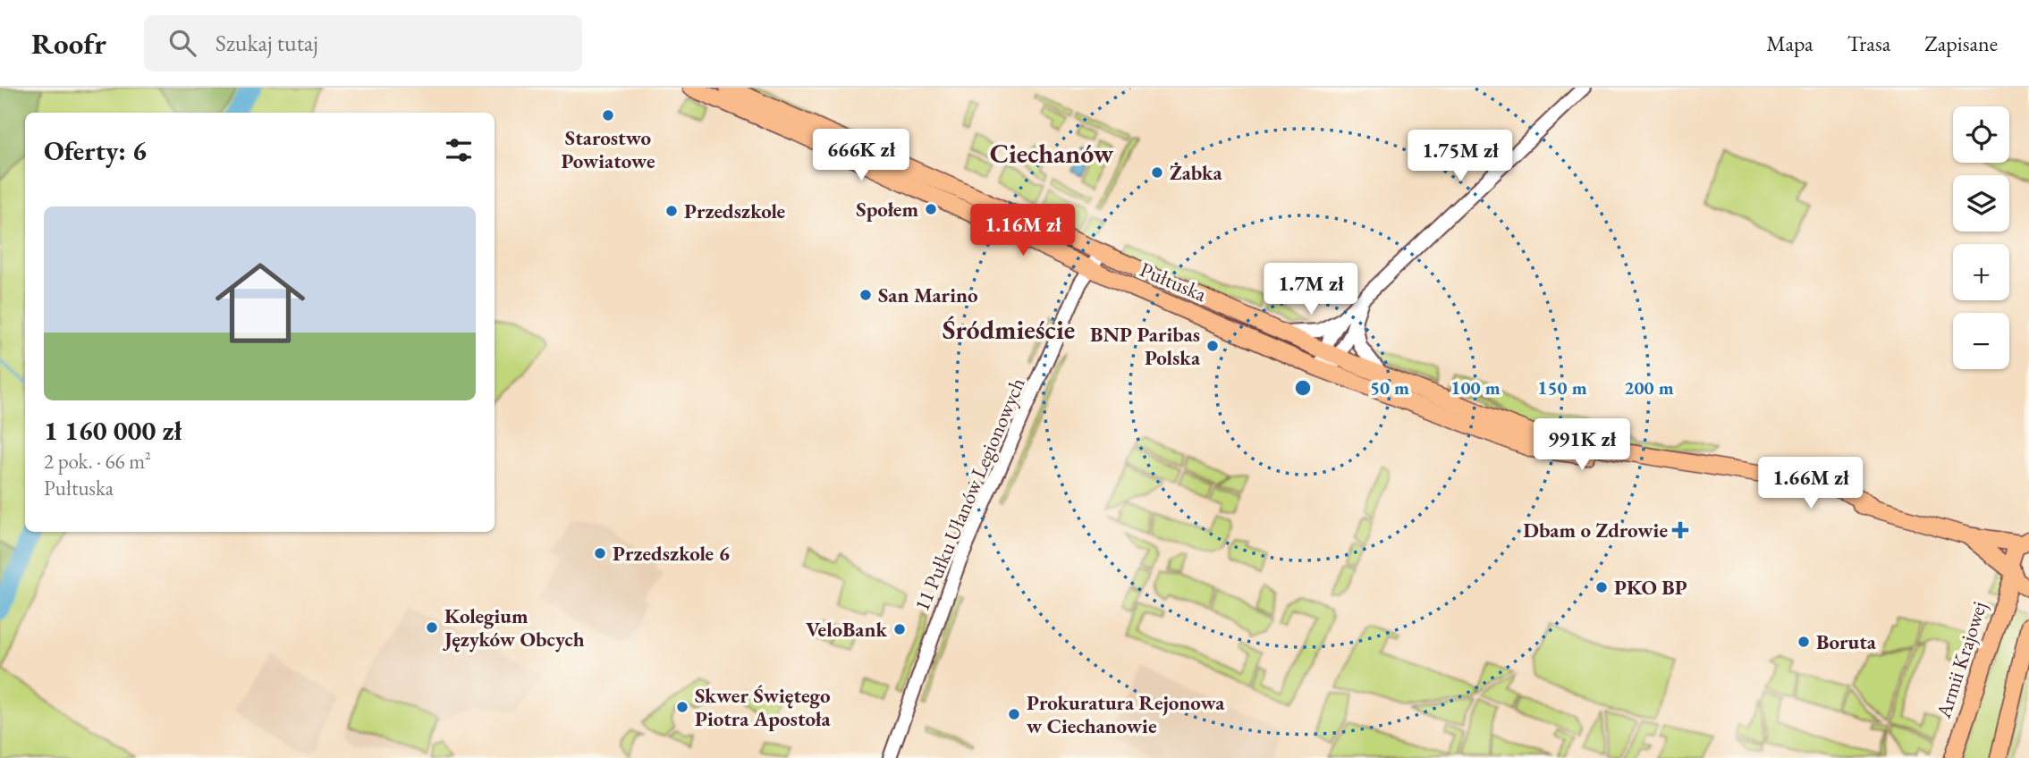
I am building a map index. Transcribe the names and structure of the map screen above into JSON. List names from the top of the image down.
{
  "streets": {
    "main road": ["Pułtuska", "Armii Krajowej"],
    "street": ["11 Pułku Ułanów Legionowych"]
  },
  "crossings": [
    ["Pułtuska", "11 Pułku Ułanów Legionowych"],
    ["Pułtuska", "Armii Krajowej"]
  ],
  "districts": ["Ciechanów", "Śródmieście"],
  "places": {
    "other": [
      "Starostwo Powiatowe",
      "Żabka",
      "Społem",
      "Przedszkole",
      "San Marino",
      "BNP Paribas Polska",
      "Przedszkole 6",
      "PKO BP",
      "Kolegium Języków Obcych",
      "VeloBank",
      "Boruta",
      "Skwer Świętego Piotra Apostoła",
      "Prokuratura Rejonowa w Ciechanowie"
    ],
    "health": ["Dbam o Zdrowie"]
  },
  "page": {
    "header": "Roofr",
    "search": "Szukaj tutaj",
    "nav": ["Mapa", "Trasa", "Zapisane"],
    "map_buttons": ["+", "−"],
    "heading": "Oferty: 6",
    "price": [
      "666K zł",
      "1.75M zł",
      "1.16M zł",
      "1.7M zł",
      "991K zł",
      "1.66M zł"
    ],
    "list": [
      {
        "name": "1 160 000 zł",
        "note": "2 pok. · 66 m² · Pułtuska"
      }
    ]
  },
  "rings": [
    "50 m",
    "100 m",
    "150 m",
    "200 m"
  ]
}
